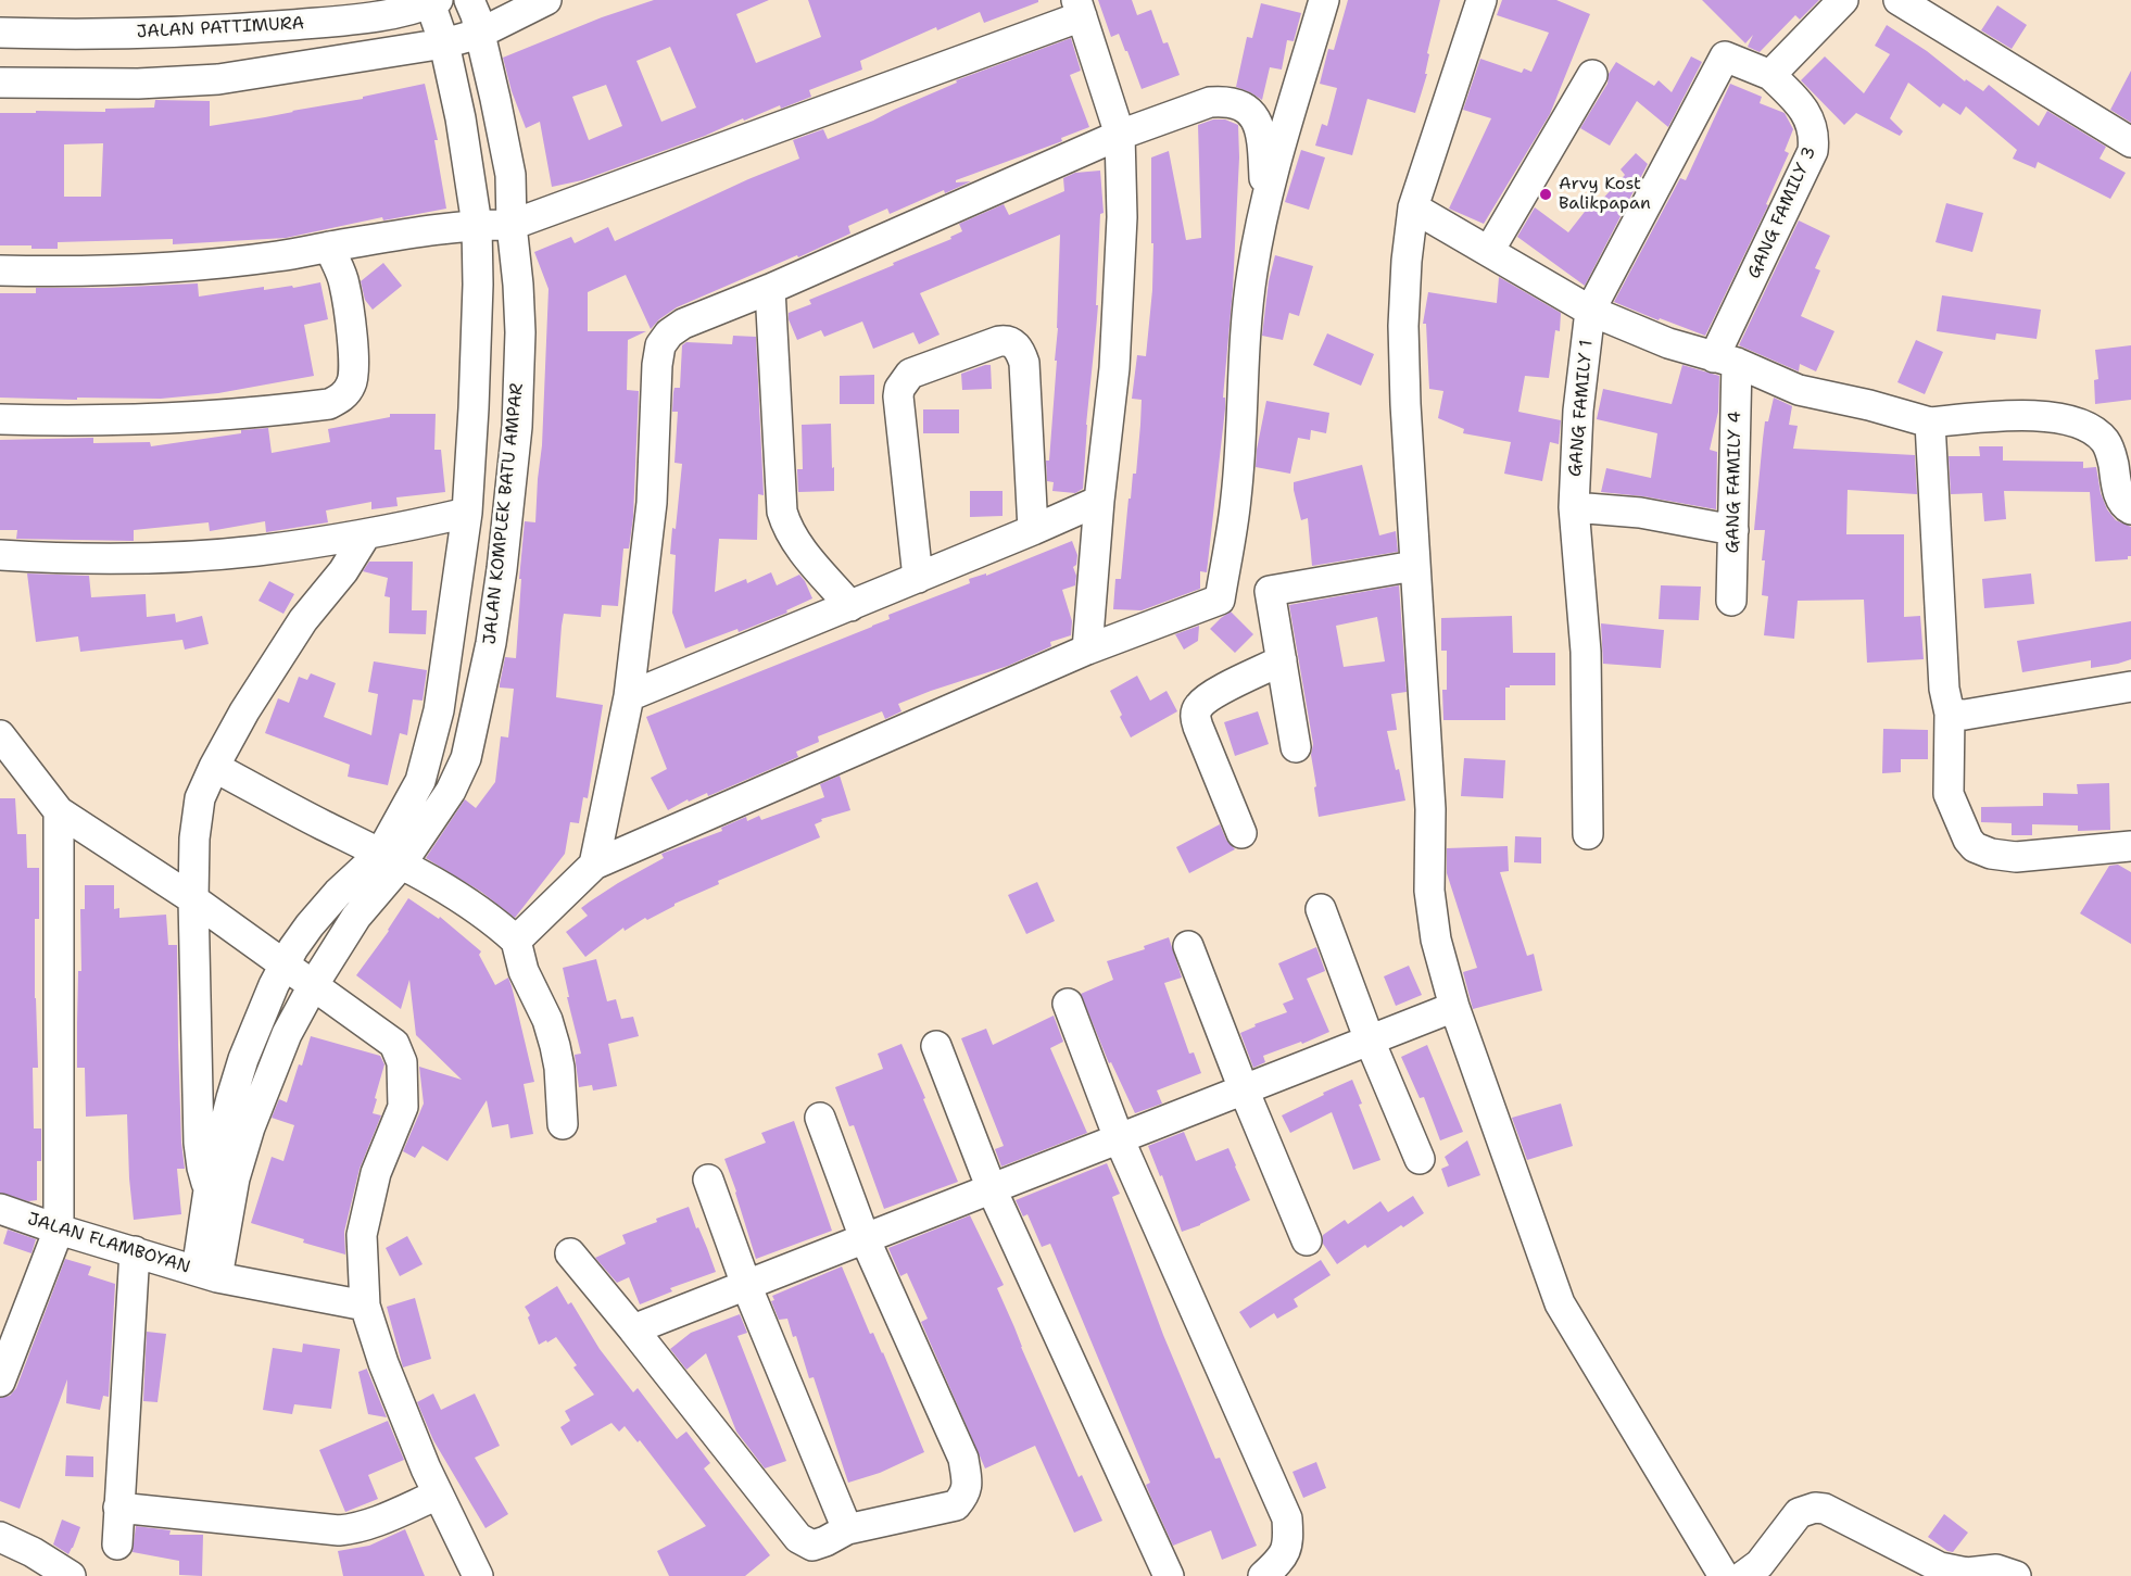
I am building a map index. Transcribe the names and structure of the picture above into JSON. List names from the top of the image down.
{
  "streets": {
    "street": [
      "JALAN PATTIMURA",
      "GANG FAMILY 3",
      "GANG FAMILY 1",
      "GANG FAMILY 4",
      "JALAN KOMPLEK BATU AMPAR",
      "JALAN FLAMBOYAN"
    ]
  },
  "crossings": [
    ["JALAN PATTIMURA", "JALAN KOMPLEK BATU AMPAR"],
    ["GANG FAMILY 3", "GANG FAMILY 4"],
    ["JALAN KOMPLEK BATU AMPAR", "JALAN FLAMBOYAN"]
  ],
  "places": ["Arvy Kost Balikpapan"]
}
